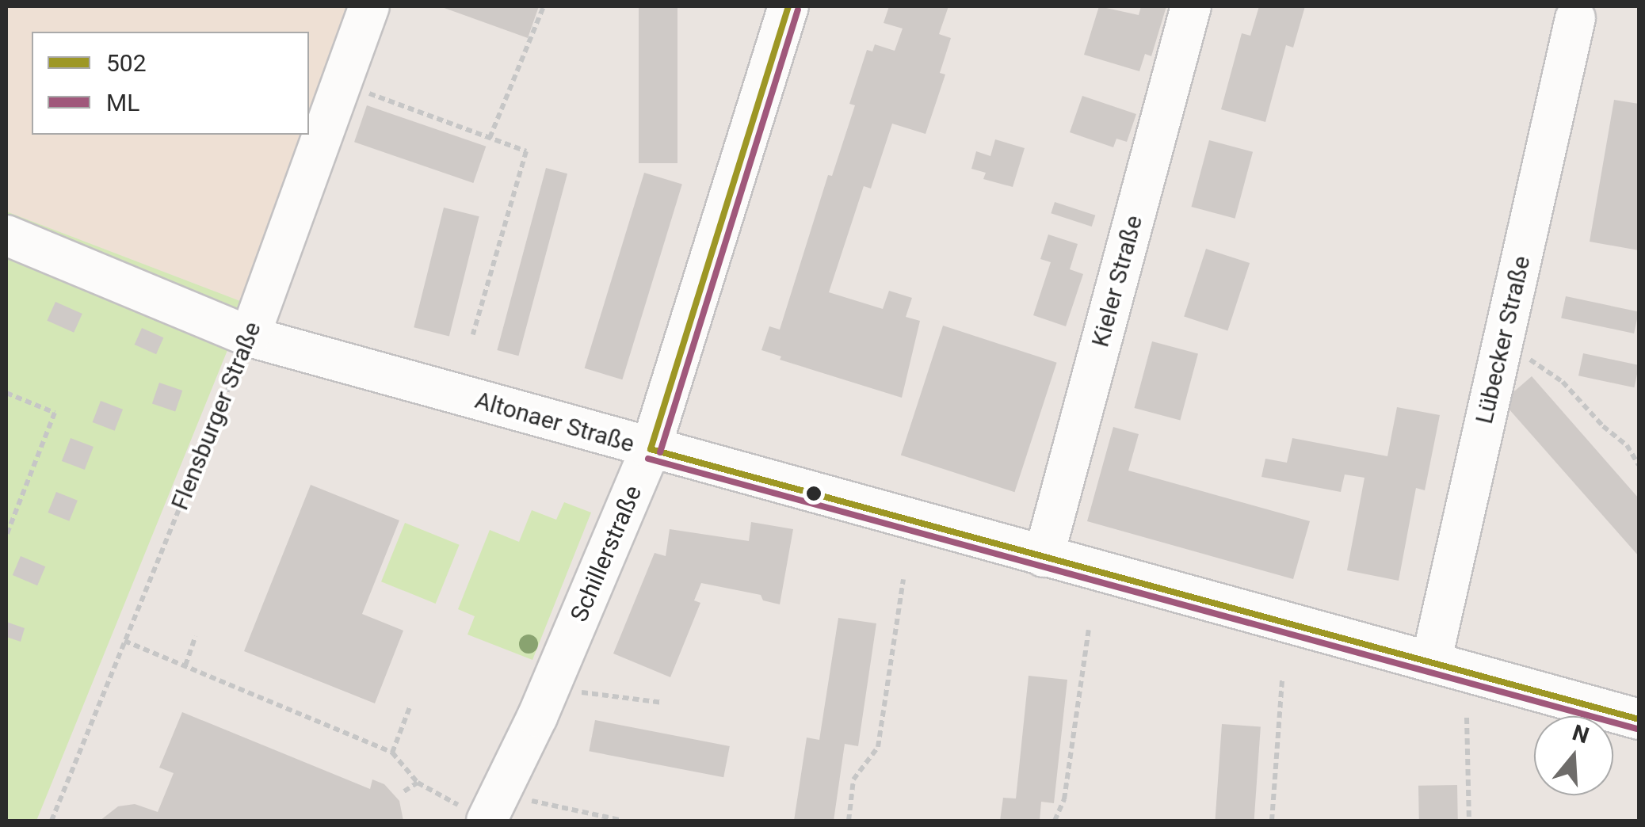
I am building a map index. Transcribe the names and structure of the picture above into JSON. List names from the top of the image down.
{
  "streets": {
    "street": [
      "Kieler Straße",
      "Lübecker Straße",
      "Flensburger Straße",
      "Altonaer Straße",
      "Schillerstraße"
    ]
  },
  "crossings": [
    ["Kieler Straße", "Altonaer Straße"],
    ["Lübecker Straße", "Altonaer Straße"],
    ["Flensburger Straße", "Altonaer Straße"],
    ["Altonaer Straße", "Schillerstraße"]
  ],
  "lines": ["transit line 502", "transit line ML"],
  "legend": ["502", "ML"],
  "north": "top"
}
